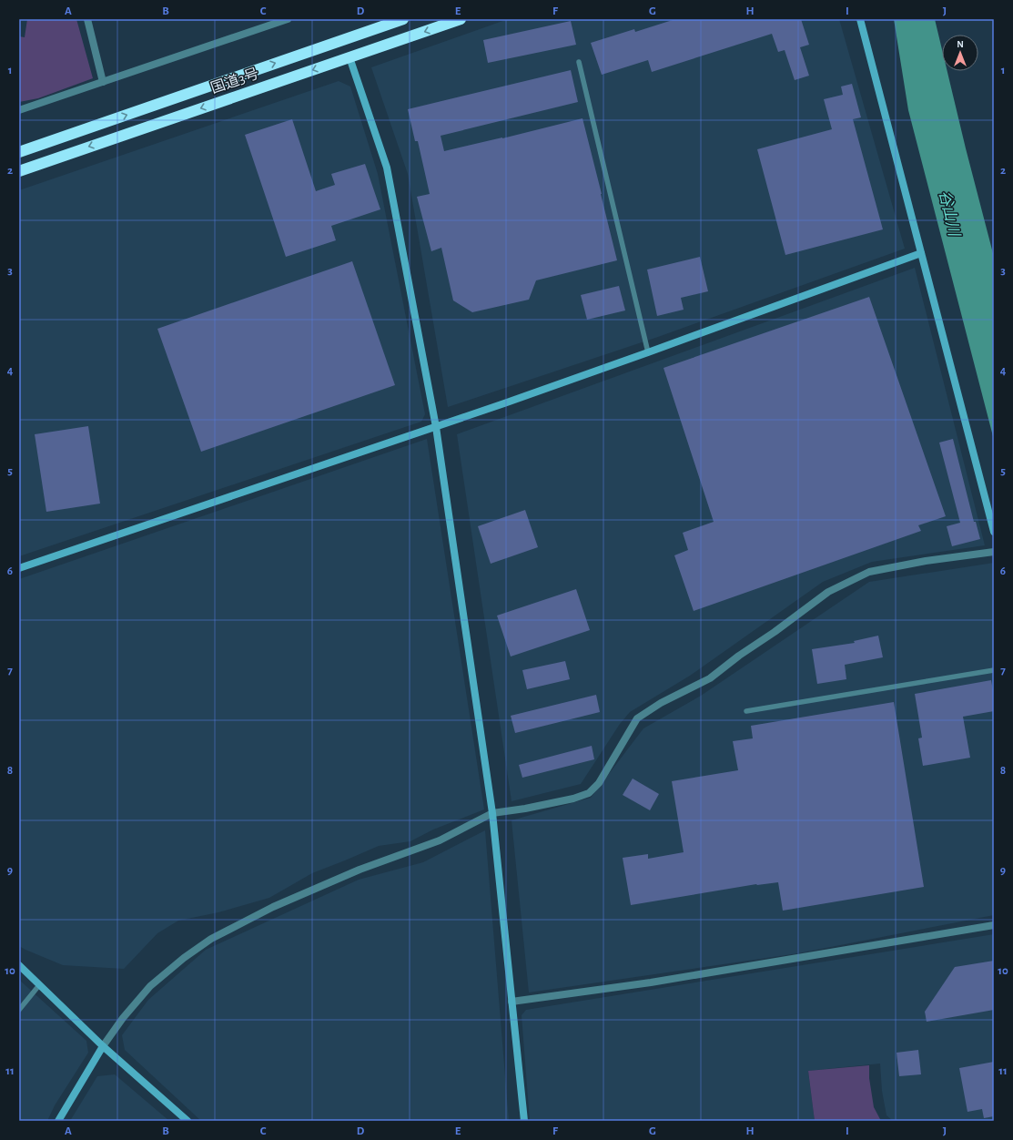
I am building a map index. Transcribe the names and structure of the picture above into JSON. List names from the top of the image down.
{
  "streets": {
    "highway": ["国道3号"]
  },
  "water": ["谷山川"],
  "north": "top",
  "grid": {
    "columns": [
      "A",
      "B",
      "C",
      "D",
      "E",
      "F",
      "G",
      "H",
      "I",
      "J"
    ],
    "rows": [
      "1",
      "2",
      "3",
      "4",
      "5",
      "6",
      "7",
      "8",
      "9",
      "10",
      "11"
    ]
  }
}
